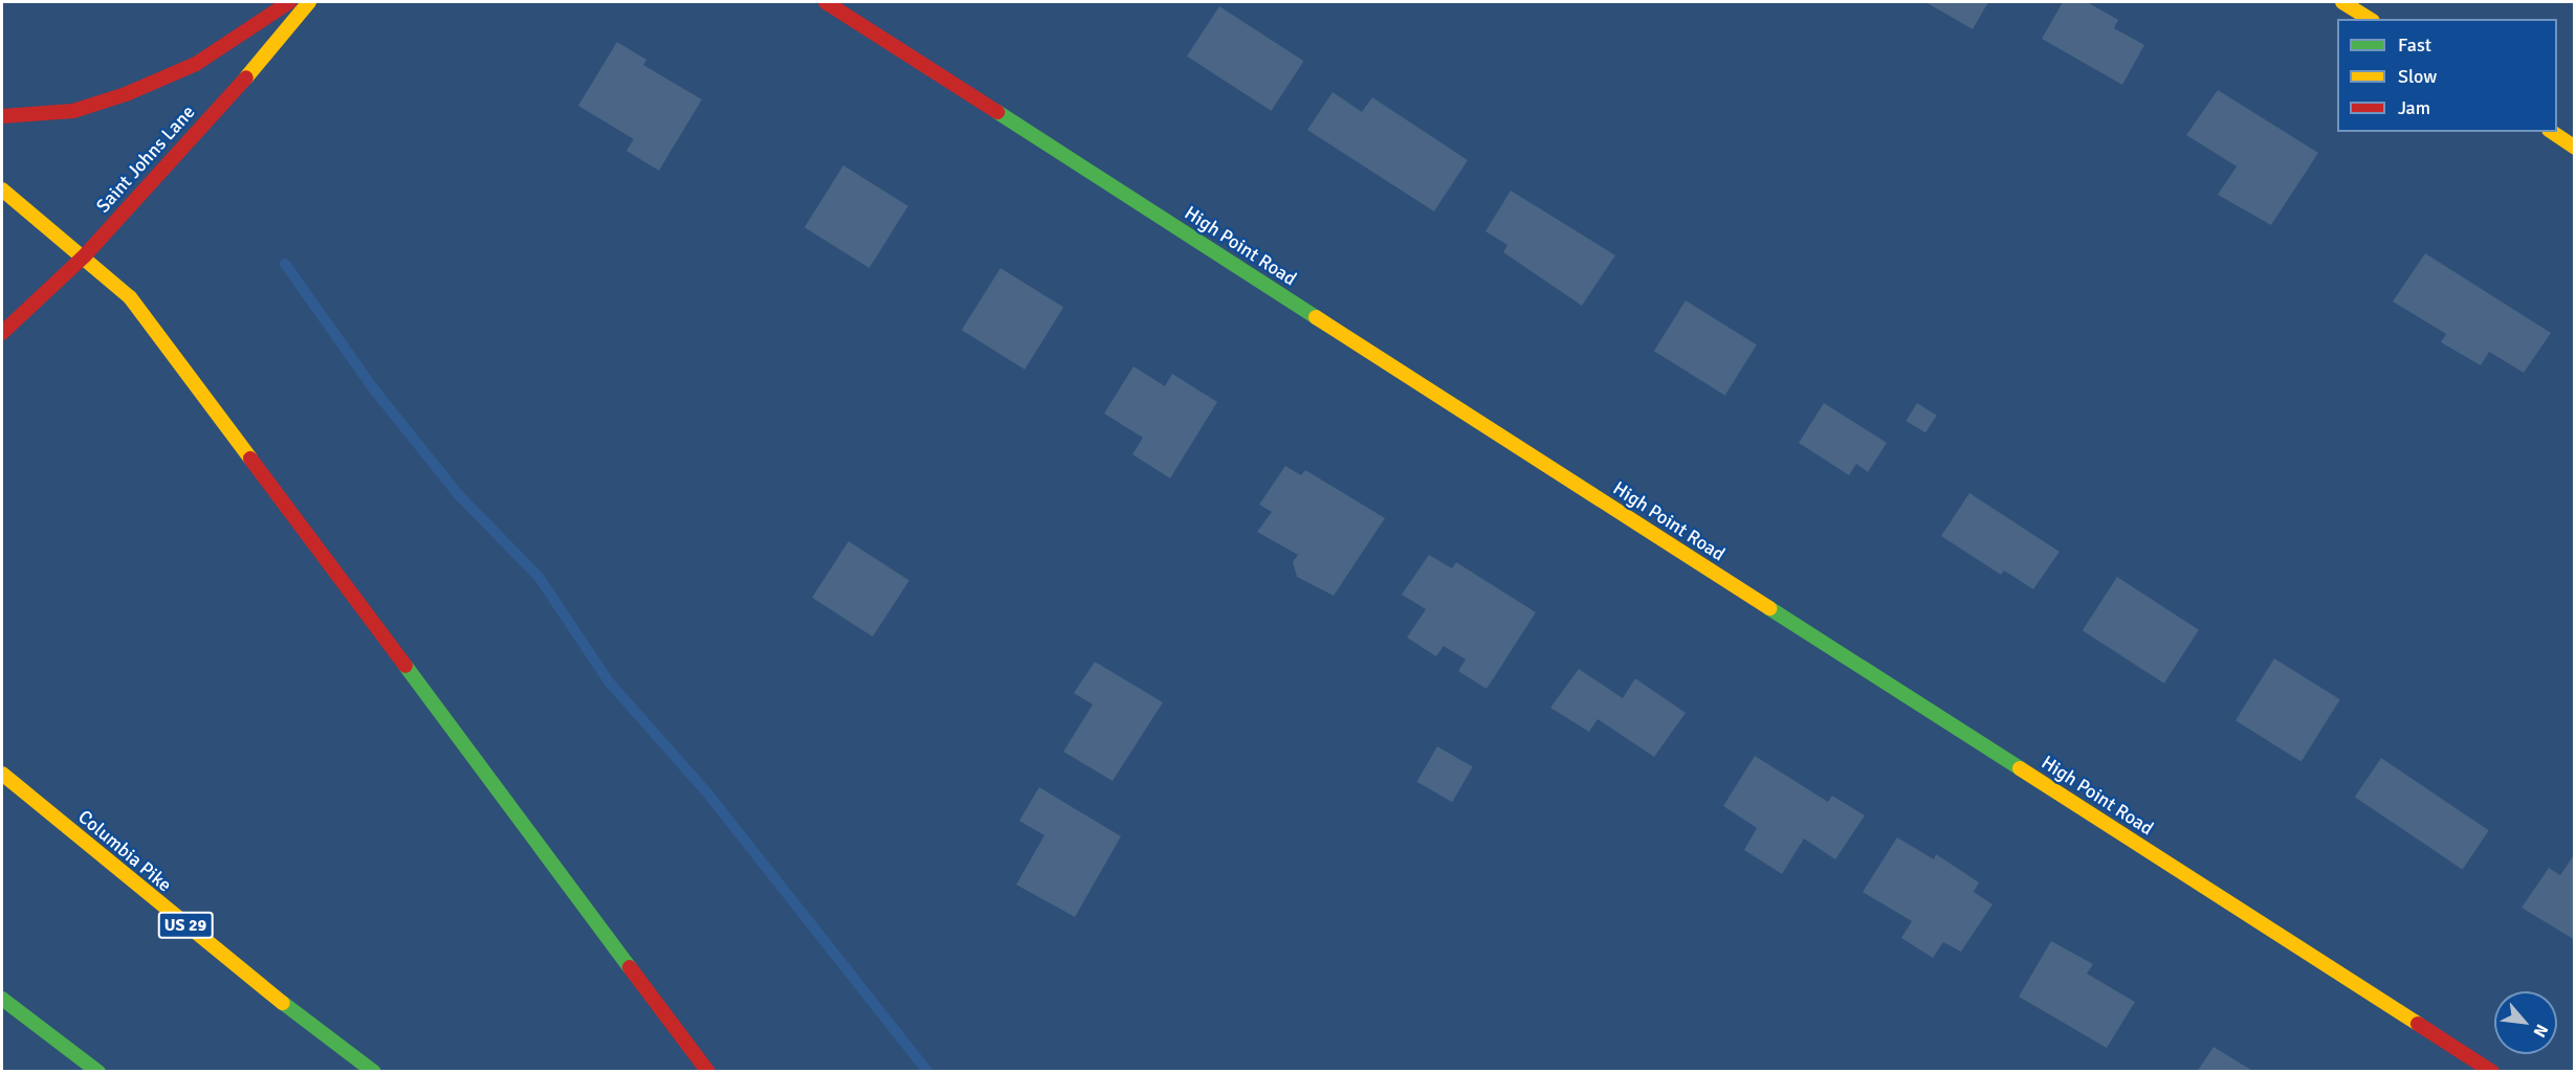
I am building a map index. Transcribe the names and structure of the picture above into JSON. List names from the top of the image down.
{
  "streets": {
    "main road": [
      "Saint Johns Lane",
      "High Point Road",
      "Columbia Pike",
      "US 29"
    ]
  },
  "legend": ["Fast", "Slow", "Jam"],
  "north": "bottom right"
}
